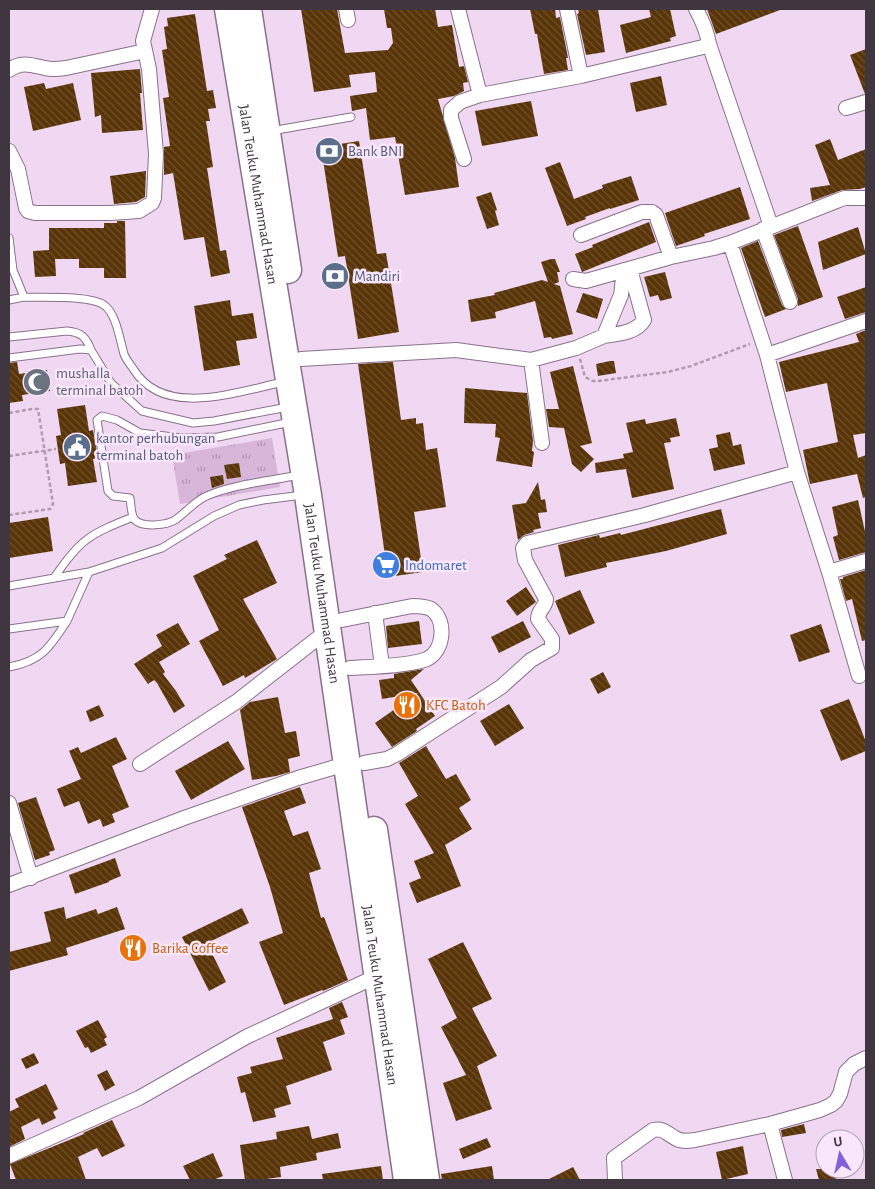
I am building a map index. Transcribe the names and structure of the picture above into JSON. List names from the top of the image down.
{
  "streets": {
    "highway": ["Jalan Teuku Muhammad Hasan"]
  },
  "places": {
    "bank": ["Bank BNI", "Mandiri"],
    "mosque": ["mushalla terminal batoh"],
    "public building": ["kantor perhubungan terminal batoh"],
    "supermarket": ["Indomaret"],
    "restaurant": ["KFC Batoh", "Barika Coffee"]
  },
  "north": "top"
}
